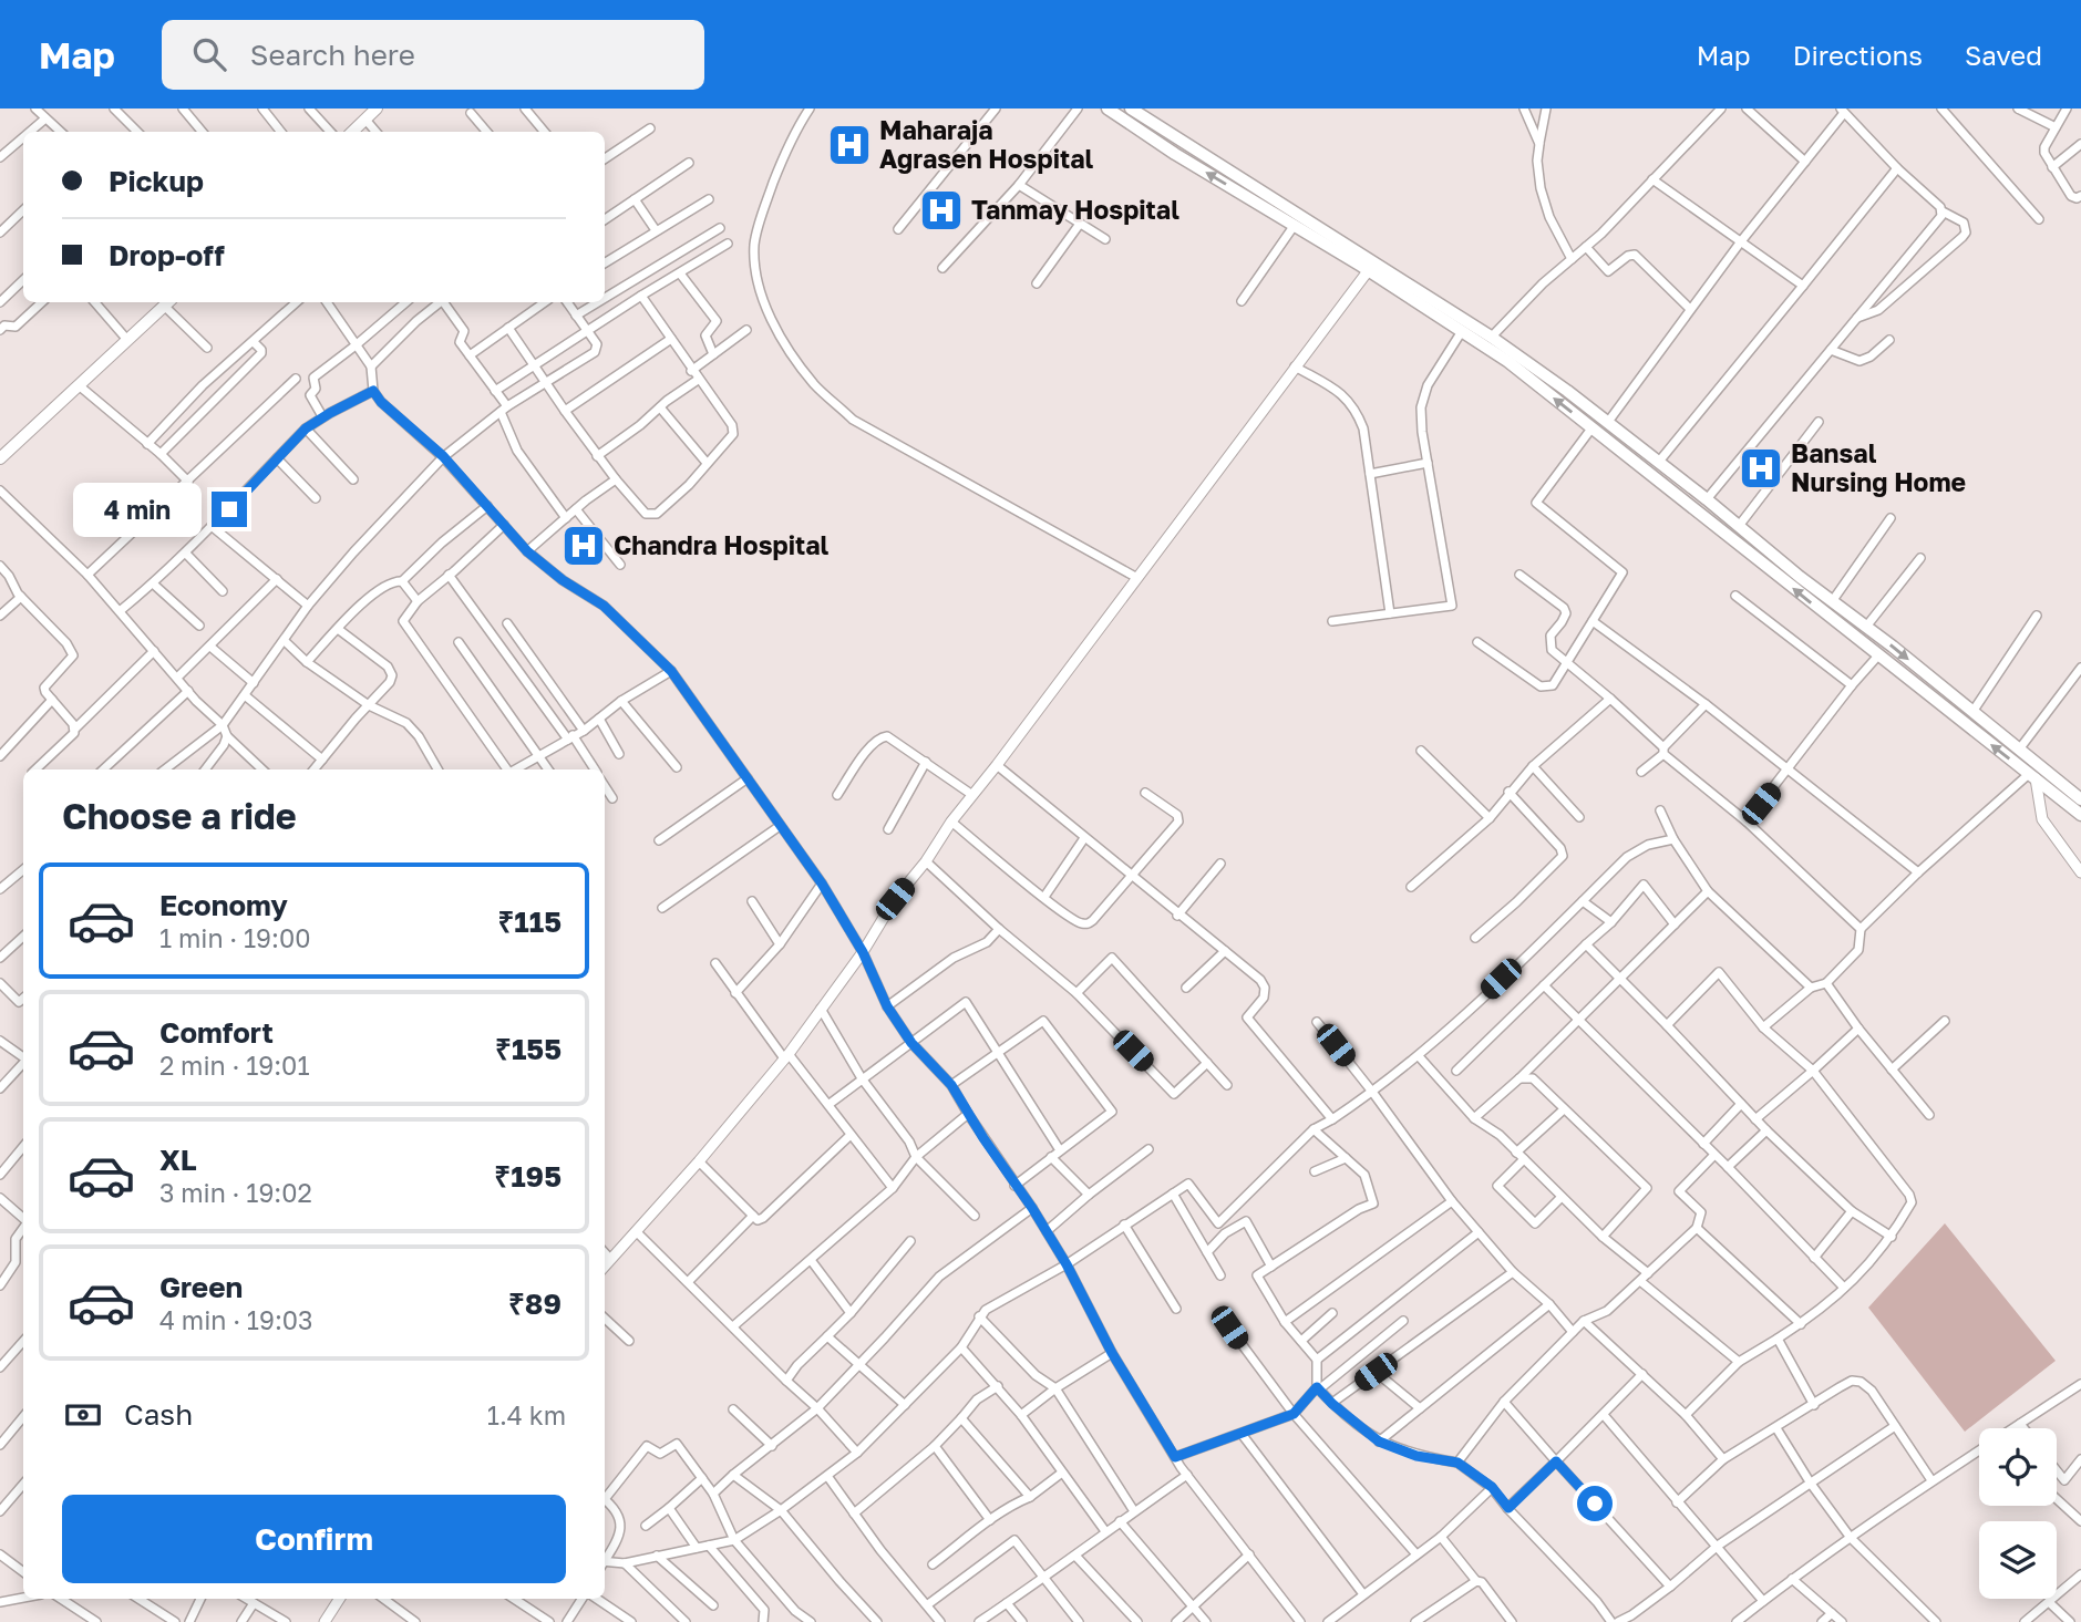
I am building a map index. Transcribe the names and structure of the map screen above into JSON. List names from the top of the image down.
{
  "places": {
    "hospital": [
      "Maharaja Agrasen Hospital",
      "Tanmay Hospital",
      "Bansal Nursing Home",
      "Chandra Hospital"
    ]
  },
  "page": {
    "header": "Map",
    "search": "Search here",
    "nav": ["Map", "Directions", "Saved"],
    "banner": ["Pickup", "Drop-off"],
    "bubble": "4 min",
    "heading": "Choose a ride",
    "list": [
      {
        "name": "Economy",
        "note": "1 min · 19:00",
        "value": "₹115"
      },
      {
        "name": "Comfort",
        "note": "2 min · 19:01",
        "value": "₹155"
      },
      {
        "name": "XL",
        "note": "3 min · 19:02",
        "value": "₹195"
      },
      {
        "name": "Green",
        "note": "4 min · 19:03",
        "value": "₹89"
      }
    ],
    "pay": ["Cash", "1.4 km"],
    "buttons": "Confirm"
  }
}
